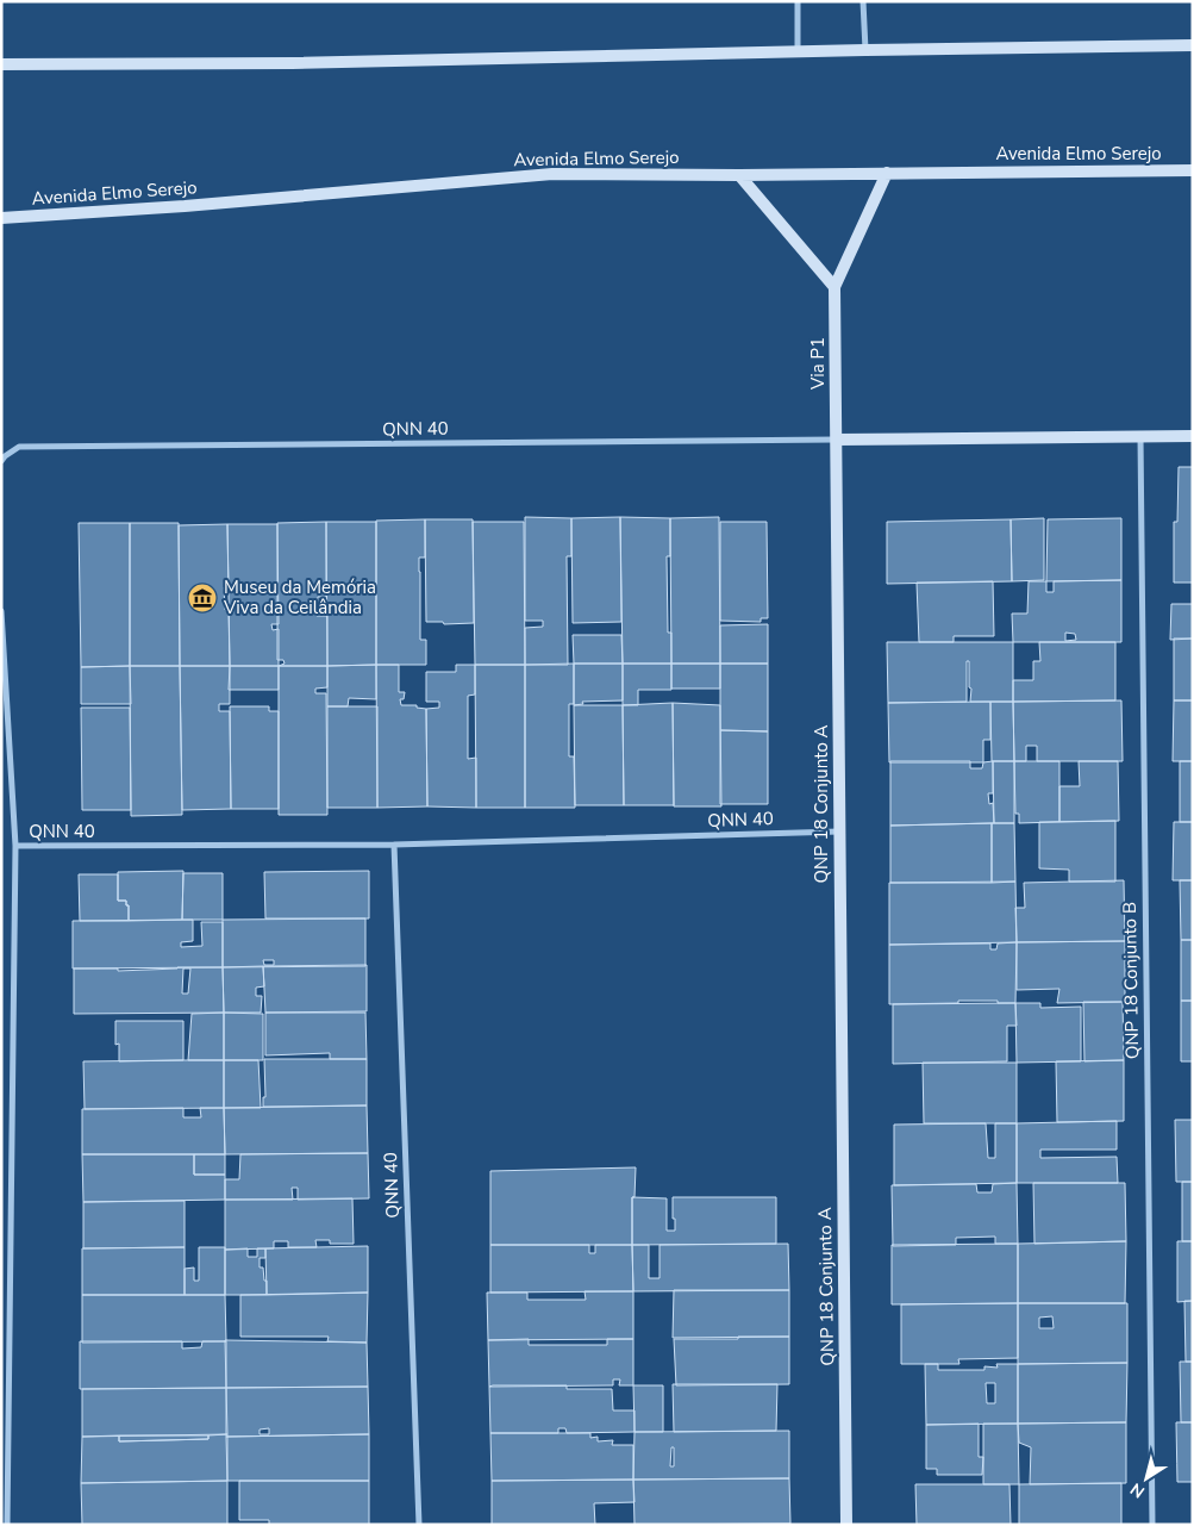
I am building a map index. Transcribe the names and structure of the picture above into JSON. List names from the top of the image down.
{
  "streets": {
    "main road": ["Avenida Elmo Serejo", "Via P1", "QNP 18 Conjunto A"],
    "street": ["QNN 40", "QNP 18 Conjunto B"]
  },
  "crossings": [
    ["Avenida Elmo Serejo", "Via P1"],
    ["Via P1", "QNN 40"],
    ["Via P1", "QNP 18 Conjunto A"],
    ["QNN 40", "QNP 18 Conjunto A"]
  ],
  "places": {
    "museum": ["Museu da Memória Viva da Ceilândia"]
  },
  "north": "bottom left"
}
